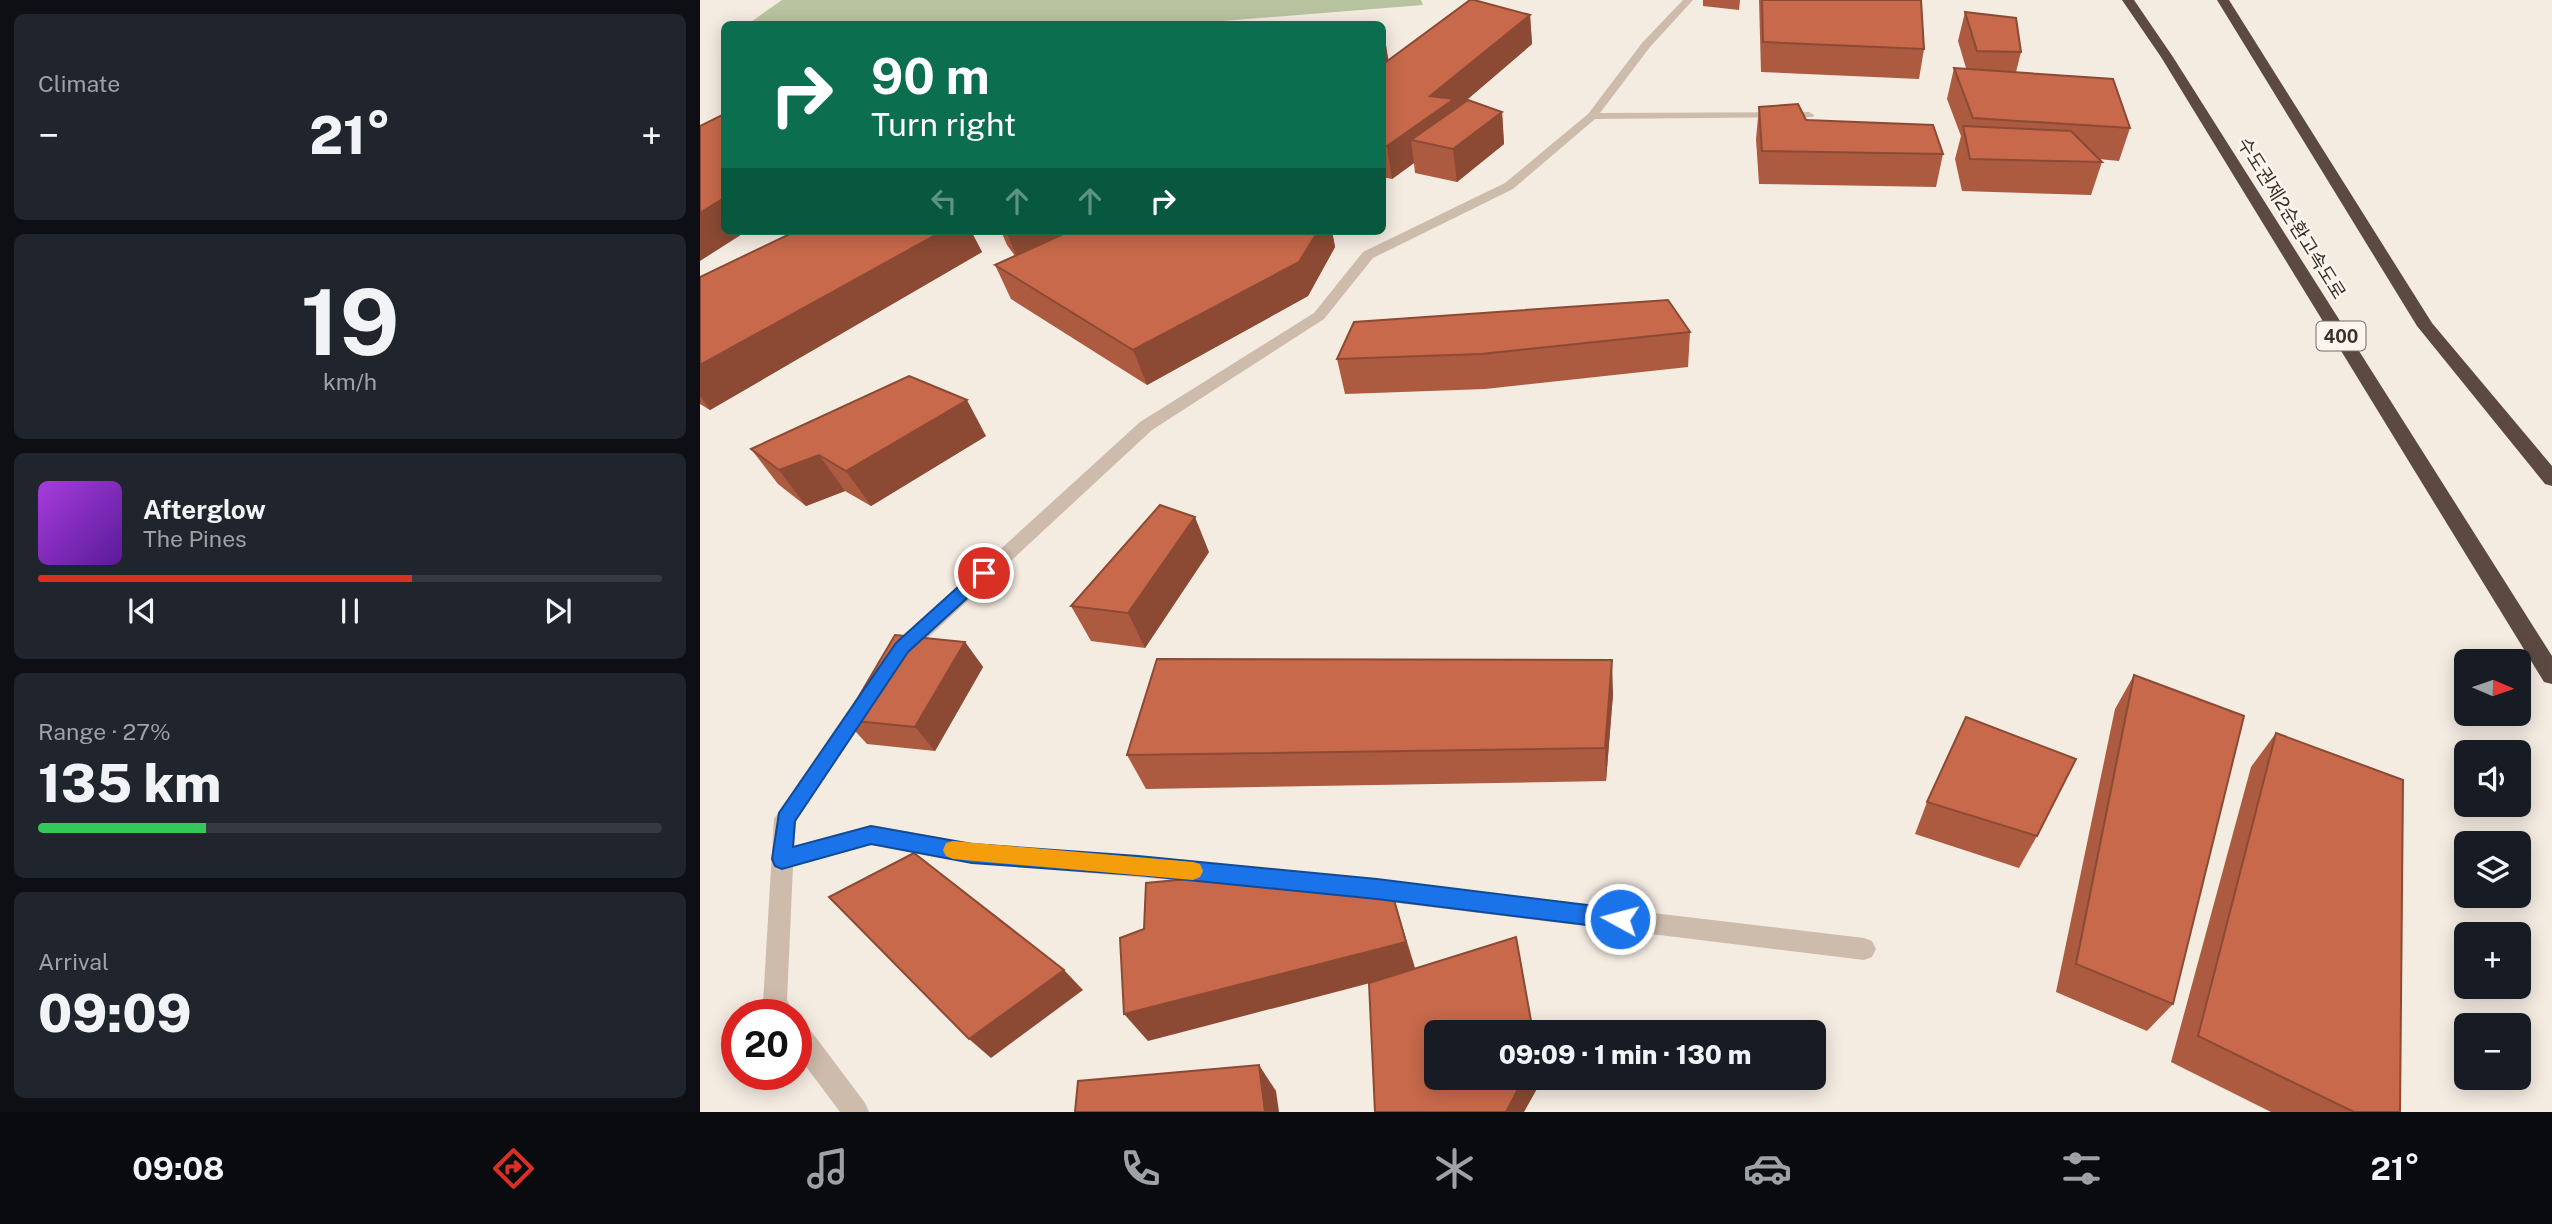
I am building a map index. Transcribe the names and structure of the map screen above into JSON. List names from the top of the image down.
{
  "streets": {
    "highway": ["수도권제2순환고속도로", "400"]
  },
  "north": "right",
  "page": {
    "tile": [
      "Climate",
      ["19", "km/h"],
      ["Range · 27%", "135 km"],
      ["Arrival", "09:09"]
    ],
    "turn": ["90 m", "Turn right"],
    "heat": ["−", "21°", "+"],
    "song": ["Afterglow", "The Pines"],
    "map_buttons": ["+", "−"],
    "limit": "20",
    "trip": "09:09 · 1 min · 130 m",
    "tabs": ["09:08", "21°"]
  }
}
